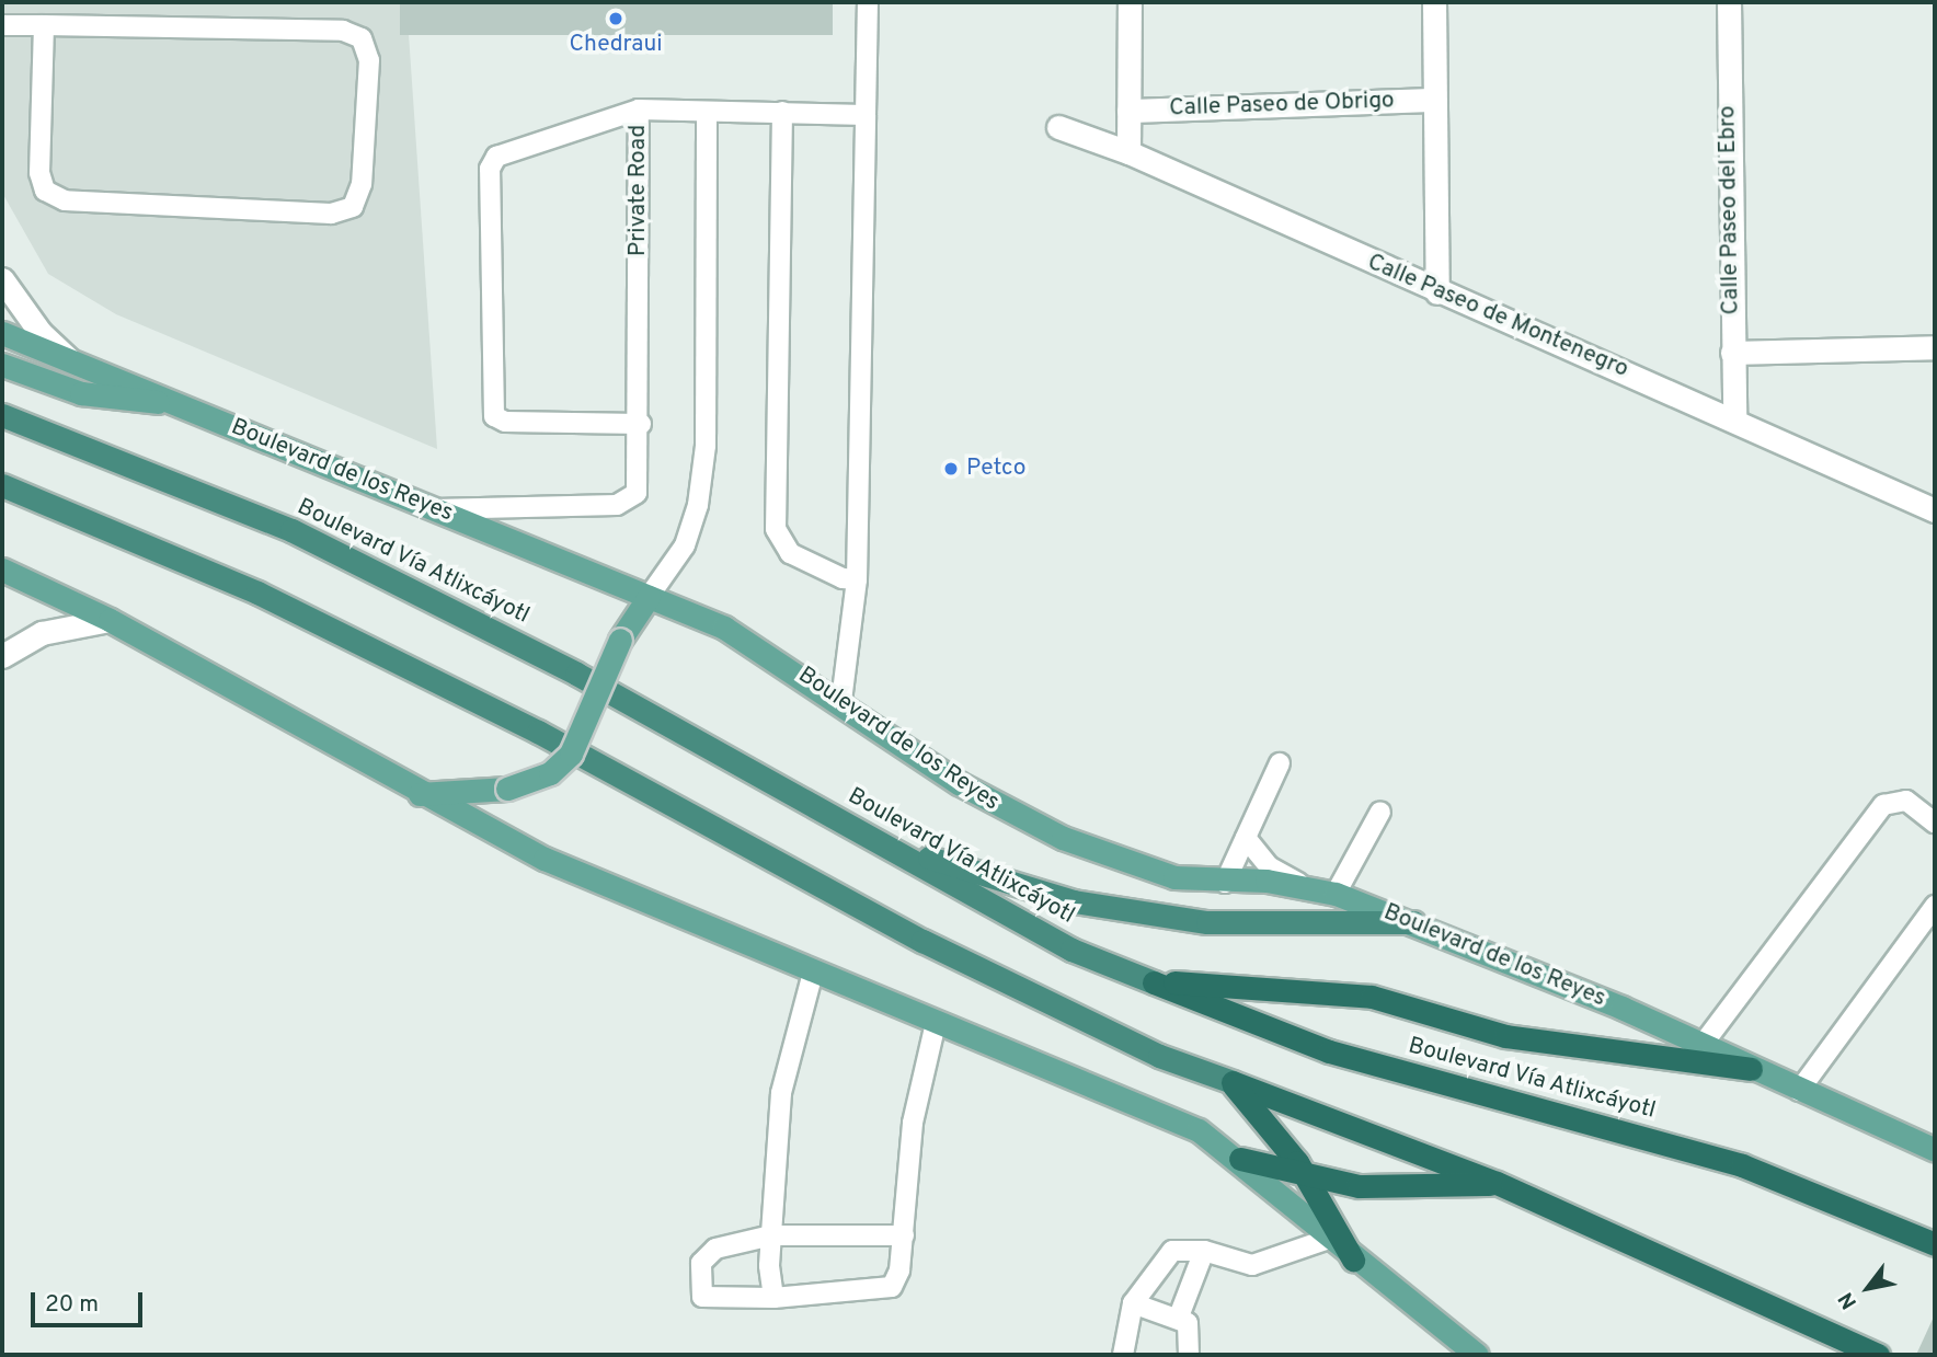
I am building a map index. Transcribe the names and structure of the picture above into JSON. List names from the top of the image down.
{
  "streets": {
    "highway": ["Boulevard Vía Atlixcáyotl"],
    "main road": ["Boulevard de los Reyes"],
    "street": ["Calle Paseo de Obrigo", "Calle Paseo del Ebro", "Calle Paseo de Montenegro"],
    "lane": ["Private Road"]
  },
  "crossings": [
    ["Private Road", "Boulevard de los Reyes"],
    ["Calle Paseo del Ebro", "Calle Paseo de Montenegro"]
  ],
  "places": ["Chedraui", "Petco"],
  "scale_bar": "20 m",
  "north": "bottom left"
}
